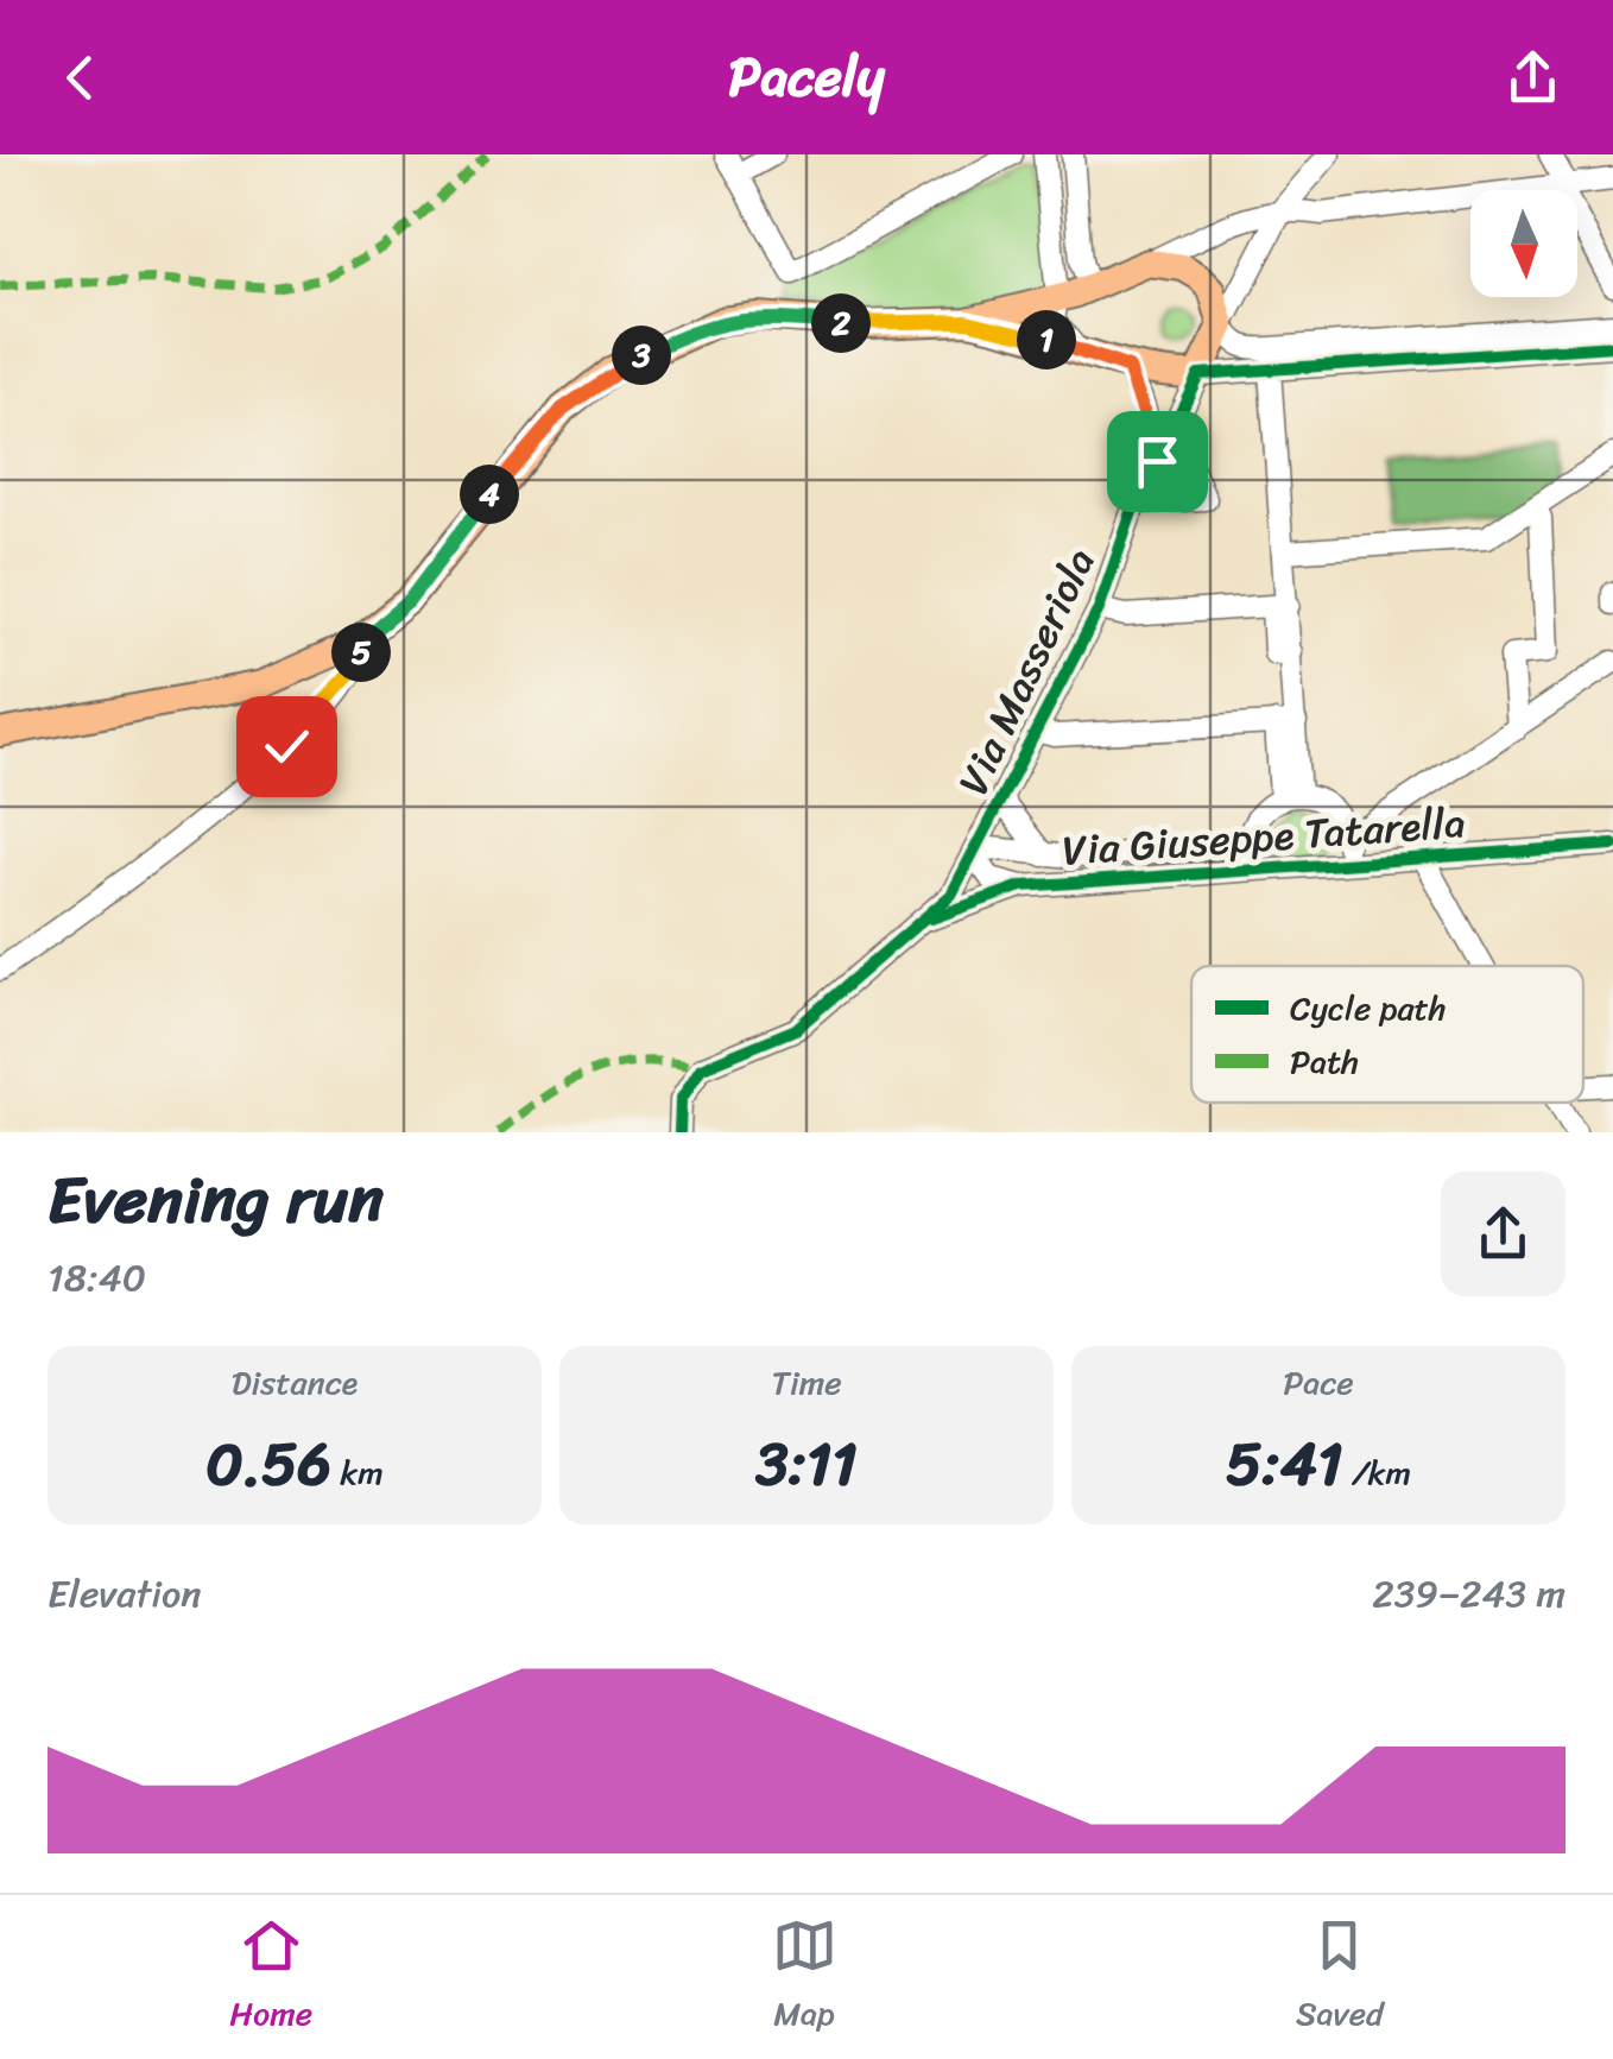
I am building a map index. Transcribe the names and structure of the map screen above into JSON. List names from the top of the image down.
{
  "streets": {
    "main road": ["Via Masseriola"],
    "street": ["Via Giuseppe Tatarella"]
  },
  "crossings": [
    ["Via Masseriola", "Via Giuseppe Tatarella"]
  ],
  "legend": ["Cycle path", "Path"],
  "north": "bottom",
  "page": {
    "header": "Pacely",
    "pins": [
      "2",
      "1",
      "3",
      "4",
      "5"
    ],
    "heading": ["Evening run", "18:40"],
    "stats": [
      ["Distance", "0.56 km"],
      ["Time", "3:11"],
      ["Pace", "5:41 /km"]
    ],
    "chart": ["Elevation", "239–243 m"],
    "tabs": ["Home", "Map", "Saved"]
  }
}
